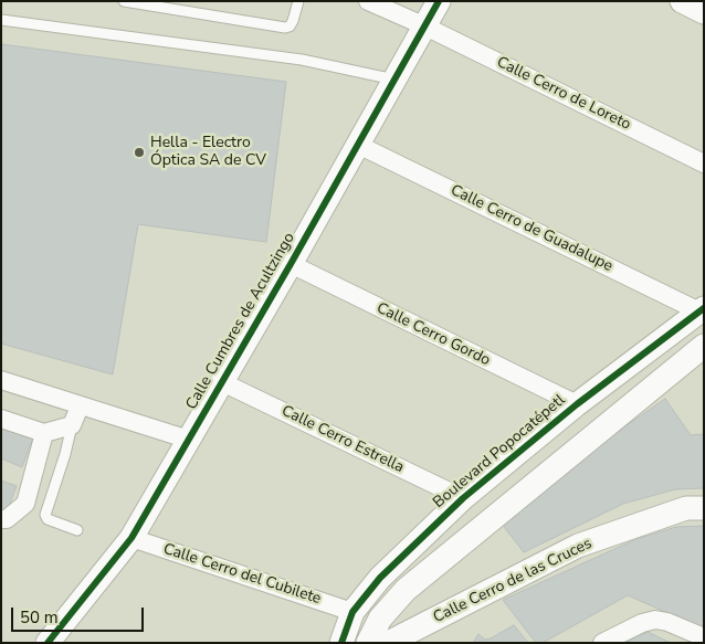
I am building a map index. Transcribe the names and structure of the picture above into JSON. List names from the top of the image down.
{
  "streets": {
    "street": [
      "Calle Cerro de Loreto",
      "Calle Cerro de Guadalupe",
      "Calle Cumbres de Acultzingo",
      "Calle Cerro Gordo",
      "Calle Cerro Estrella",
      "Boulevard Popocatépetl",
      "Calle Cerro del Cubilete",
      "Calle Cerro de las Cruces"
    ]
  },
  "crossings": [
    ["Calle Cerro de Loreto", "Calle Cumbres de Acultzingo"],
    ["Calle Cerro de Guadalupe", "Calle Cumbres de Acultzingo"],
    ["Calle Cerro de Guadalupe", "Boulevard Popocatépetl"],
    ["Calle Cumbres de Acultzingo", "Calle Cerro Gordo"],
    ["Calle Cumbres de Acultzingo", "Calle Cerro Estrella"],
    ["Calle Cumbres de Acultzingo", "Calle Cerro del Cubilete"],
    ["Calle Cerro Gordo", "Boulevard Popocatépetl"],
    ["Calle Cerro Estrella", "Boulevard Popocatépetl"],
    ["Boulevard Popocatépetl", "Calle Cerro del Cubilete"]
  ],
  "places": ["Hella - Electro Óptica SA de CV"],
  "scale_bar": "50 m"
}
